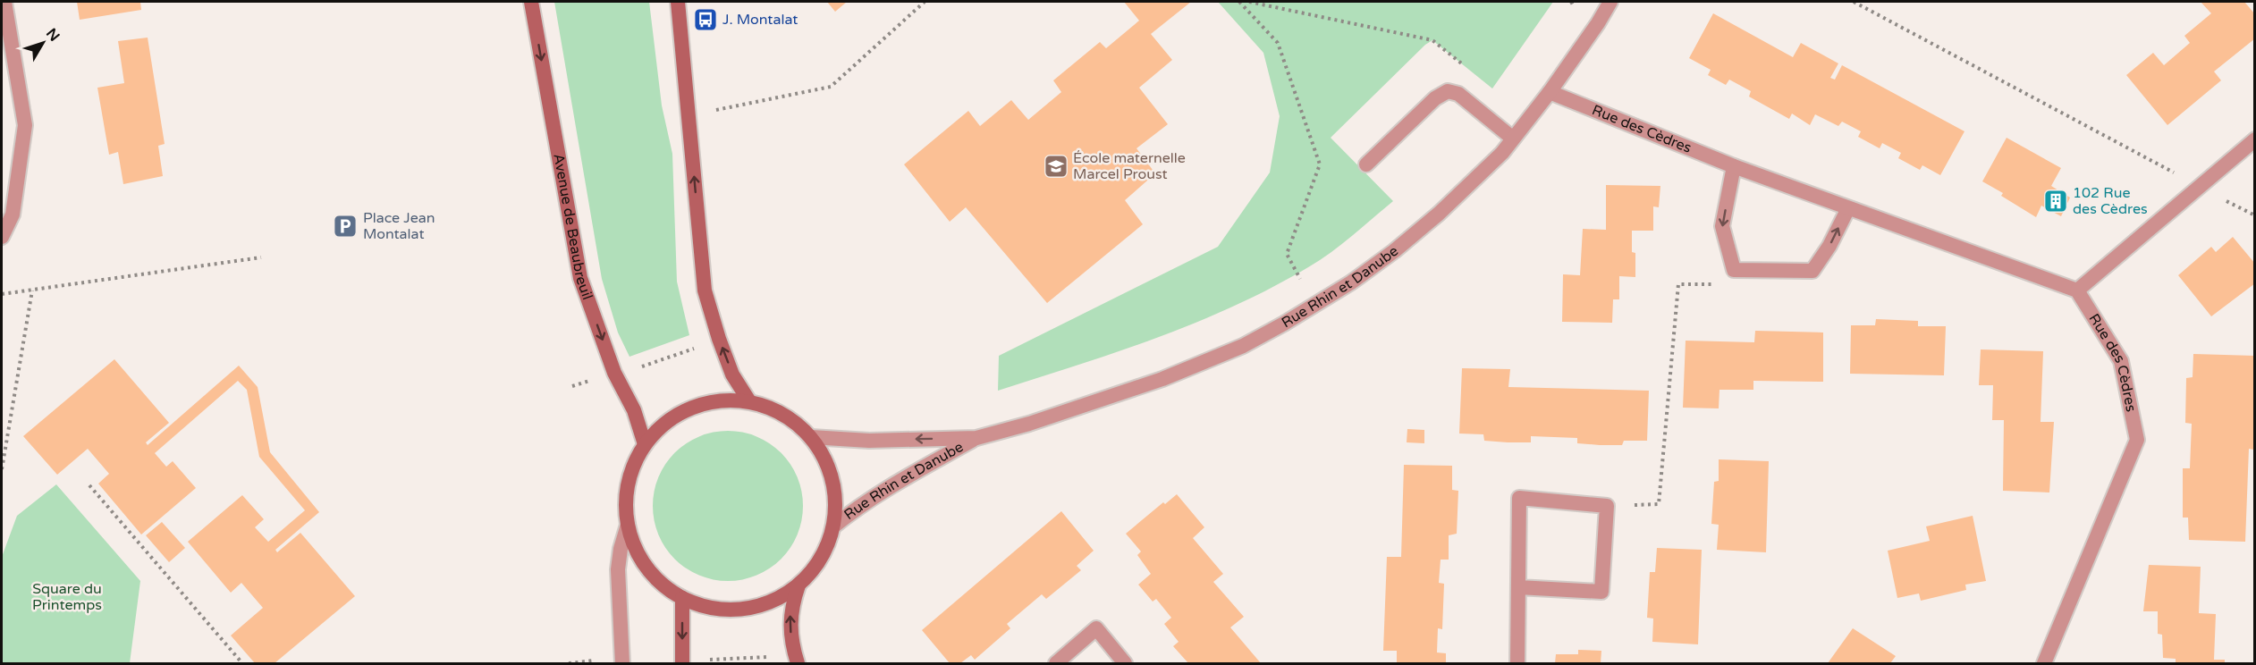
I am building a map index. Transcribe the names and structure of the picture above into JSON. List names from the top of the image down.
{
  "streets": {
    "main road": ["Avenue de Beaubreuil"],
    "street": ["Rue des Cèdres", "Rue Rhin et Danube"]
  },
  "crossings": [
    ["Rue des Cèdres", "Rue Rhin et Danube"]
  ],
  "parks": ["Square du Printemps"],
  "places": {
    "bus stop": ["J. Montalat"],
    "school or university": ["École maternelle Marcel Proust"],
    "building": ["102 Rue des Cèdres"],
    "parking": ["Place Jean Montalat"]
  },
  "north": "top right"
}
